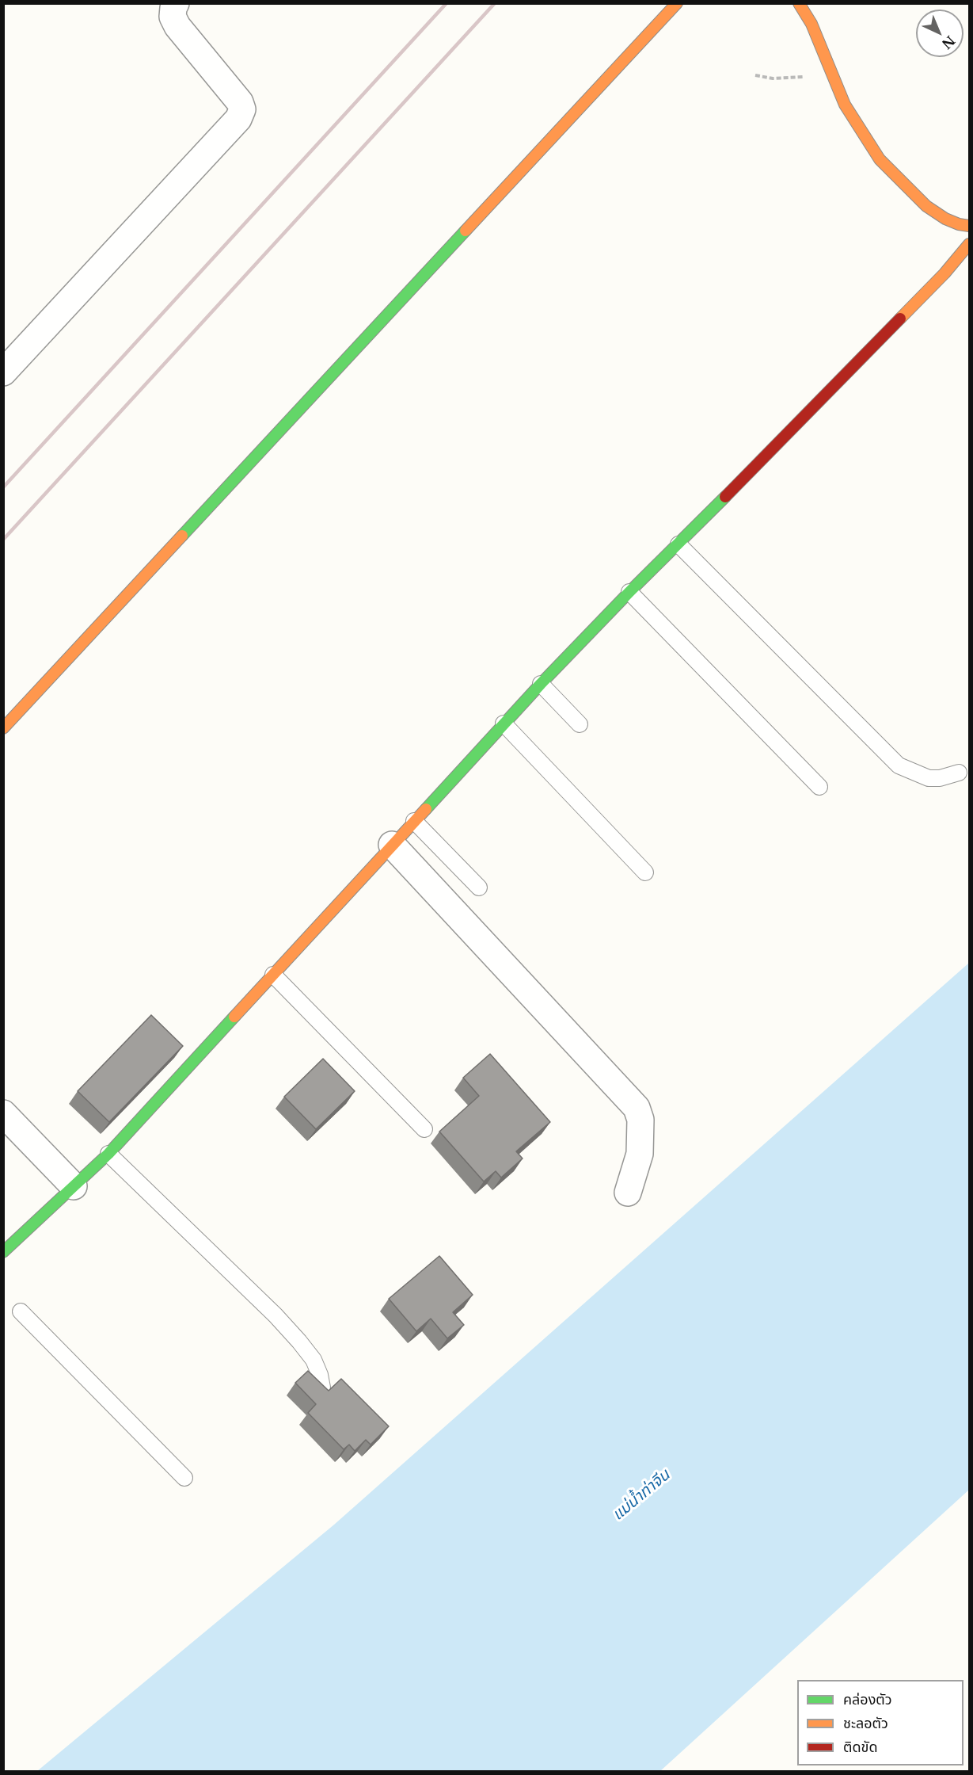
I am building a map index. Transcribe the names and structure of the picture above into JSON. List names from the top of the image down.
{
  "water": ["แม่น้ำท่าจีน"],
  "legend": ["คล่องตัว", "ชะลอตัว", "ติดขัด"],
  "north": "bottom right"
}
